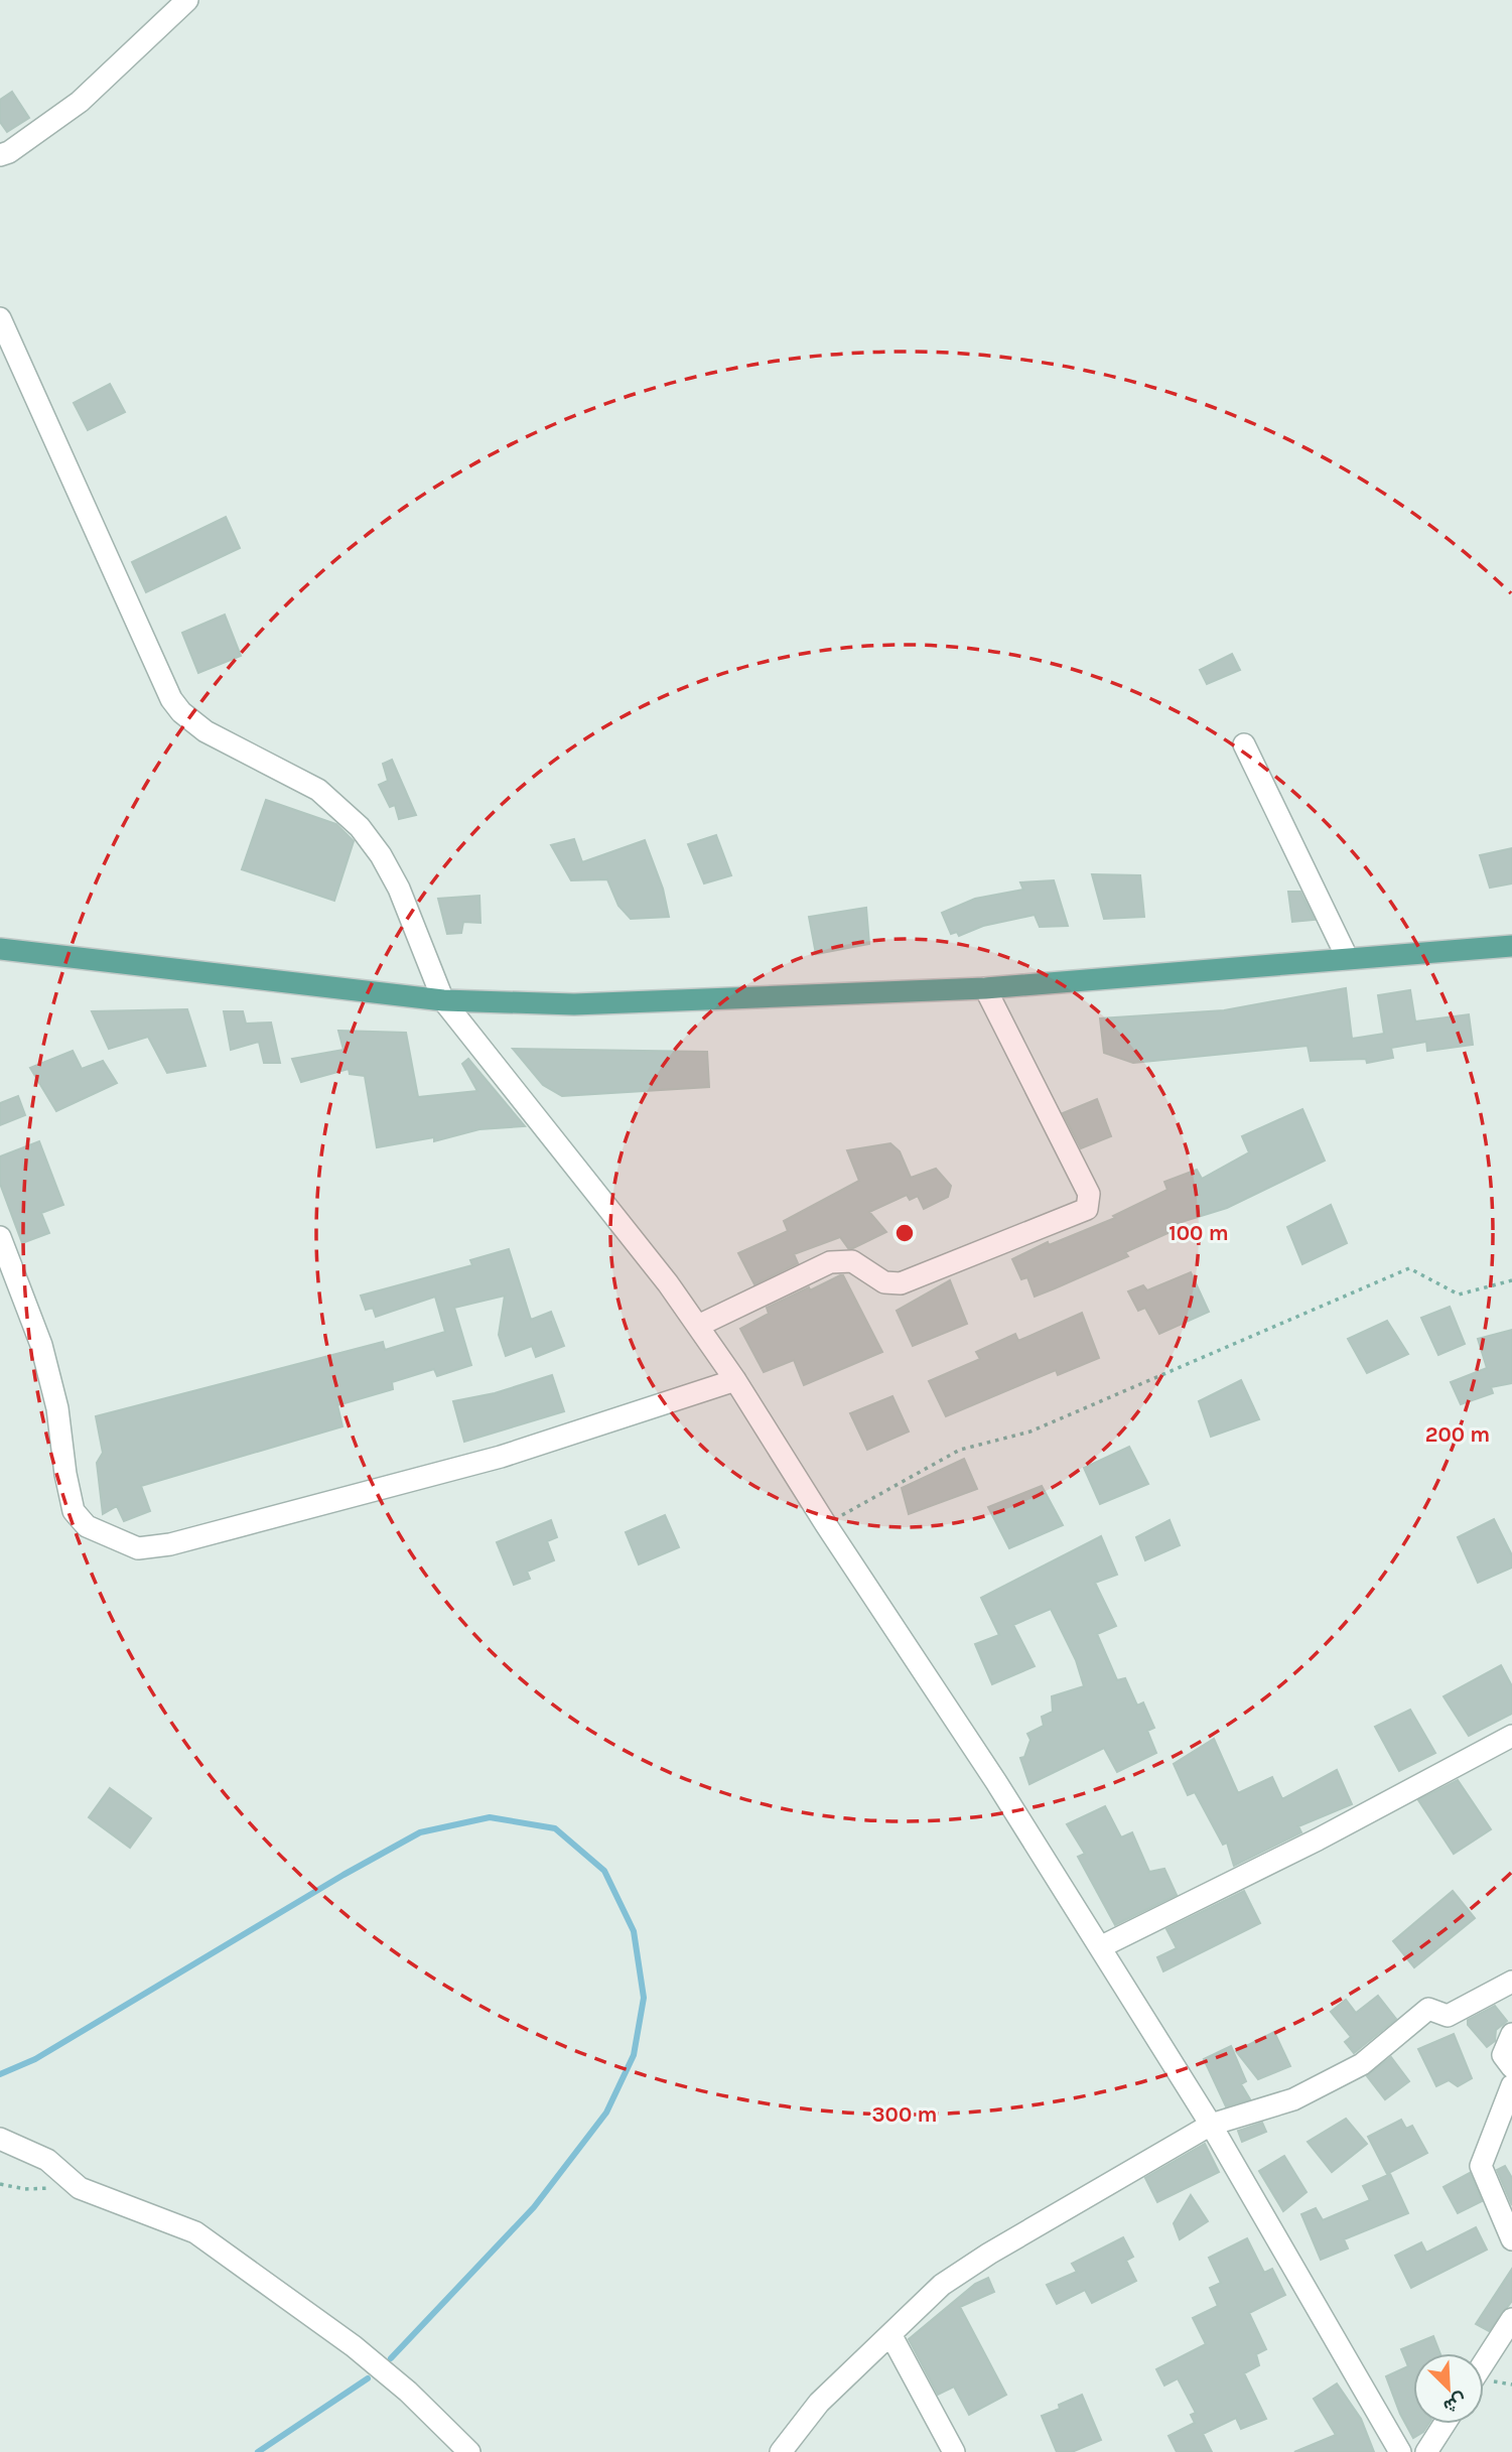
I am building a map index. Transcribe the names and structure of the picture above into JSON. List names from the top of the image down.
{
  "north": "bottom right",
  "rings": ["100 m", "200 m", "300 m"]
}
